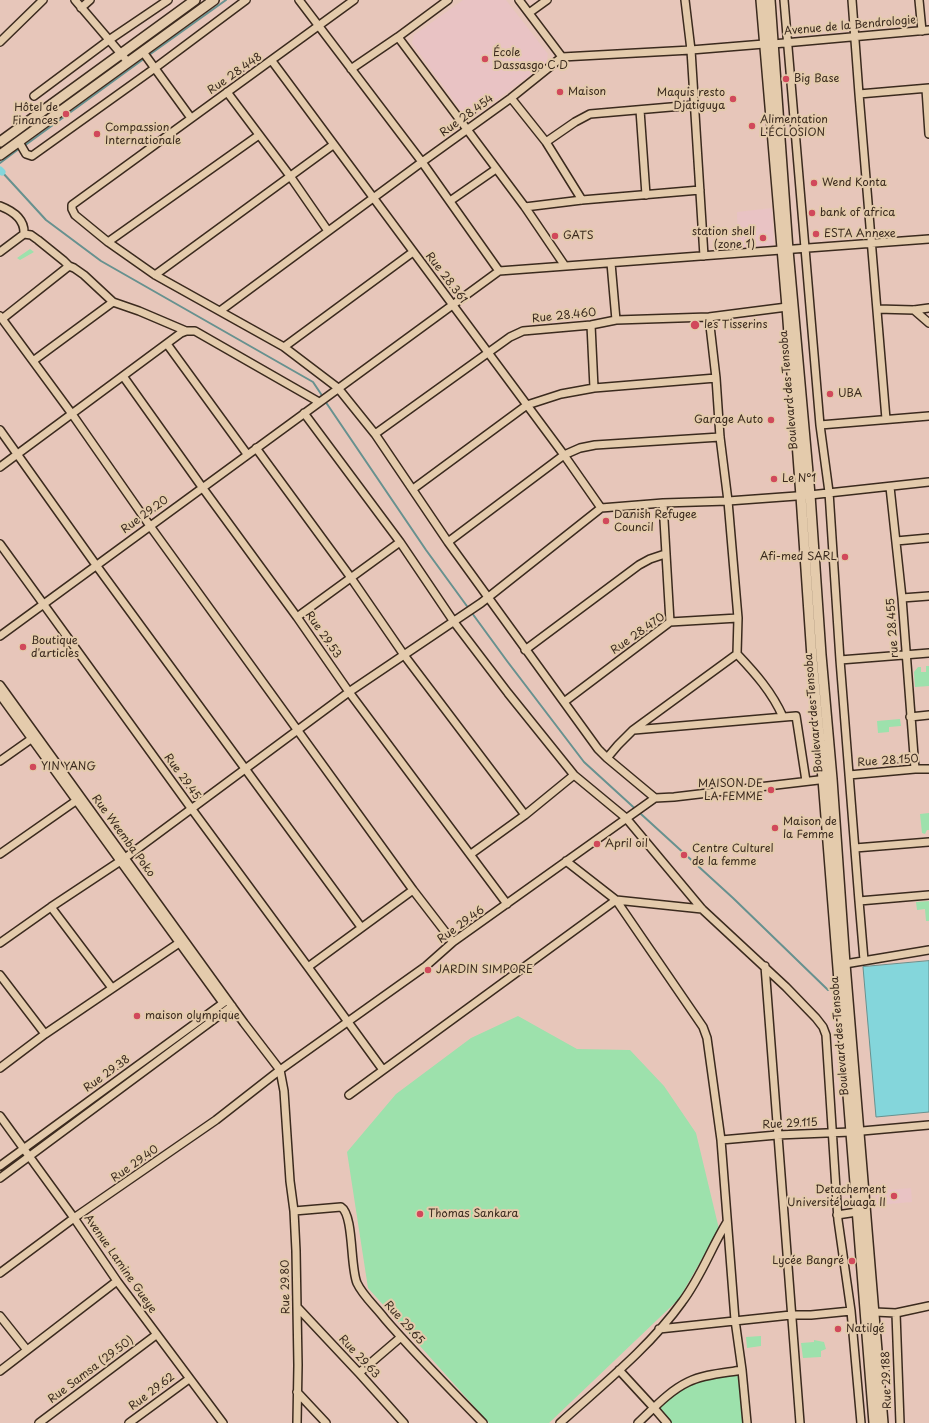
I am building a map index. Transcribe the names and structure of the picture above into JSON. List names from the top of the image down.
{
  "streets": {
    "main road": ["Boulevard des Tensoba"],
    "street": [
      "Avenue de la Bendrologie",
      "Rue 28.448",
      "Rue 28.454",
      "Rue 28.361",
      "Rue 28.460",
      "Rue 29.20",
      "rue 28.455",
      "Rue 28.470",
      "Rue 29.53",
      "Rue 28.150",
      "Rue 29.45",
      "Rue Weemba Poko",
      "Rue 29.46",
      "Rue 29.38",
      "Rue 29.115",
      "Rue 29.40",
      "Avenue Lamine Gueye",
      "Rue 29.80",
      "Rue 29.65",
      "Rue 29.63",
      "Rue Samsa (29.50)",
      "Rue 29.188",
      "Rue 29.62"
    ]
  },
  "crossings": [
    ["Avenue de la Bendrologie", "Boulevard des Tensoba"],
    ["Rue 28.448", "Rue 28.361"],
    ["Rue 28.454", "Rue 28.361"],
    ["Rue 28.361", "Rue 28.460"],
    ["Rue 28.460", "Boulevard des Tensoba"],
    ["Boulevard des Tensoba", "Rue 29.115"],
    ["Rue 29.20", "Rue 29.53"],
    ["Rue 29.20", "Rue 29.45"],
    ["rue 28.455", "Rue 28.150"],
    ["Rue 29.53", "Rue 29.46"],
    ["Rue 29.45", "Rue 29.46"],
    ["Rue Weemba Poko", "Rue 29.46"],
    ["Rue Weemba Poko", "Rue 29.38"],
    ["Rue Weemba Poko", "Rue 29.40"],
    ["Rue Weemba Poko", "Rue 29.80"],
    ["Rue 29.46", "Rue 29.40"],
    ["Rue 29.46", "Rue 29.80"],
    ["Rue 29.38", "Avenue Lamine Gueye"],
    ["Rue 29.40", "Avenue Lamine Gueye"],
    ["Rue 29.40", "Rue 29.80"],
    ["Avenue Lamine Gueye", "Rue Samsa (29.50)"],
    ["Avenue Lamine Gueye", "Rue 29.62"],
    ["Rue 29.80", "Rue 29.65"],
    ["Rue 29.80", "Rue 29.63"]
  ],
  "places": [
    "École Dassasgo C D",
    "Big Base",
    "Maison",
    "Maquis resto Djatiguya",
    "Hôtel de Finances",
    "Alimentation L'ÉCLOSION",
    "Compassion Internationale",
    "Wend Konta",
    "bank of africa",
    "ESTA Annexe",
    "GATS",
    "station shell (zone 1)",
    "les Tisserins",
    "UBA",
    "Garage Auto",
    "Le N°1",
    "Danish Refugee Council",
    "Afi-med SARL",
    "Boutique d'articles",
    "YIN YANG",
    "MAISON DE LA FEMME",
    "Maison de la Femme",
    "April oil",
    "Centre Culturel de la femme",
    "JARDIN SIMPORE",
    "maison olympique",
    "Detachement Université ouaga II",
    "Thomas Sankara",
    "Lycée Bangré",
    "Natilgé"
  ]
}
